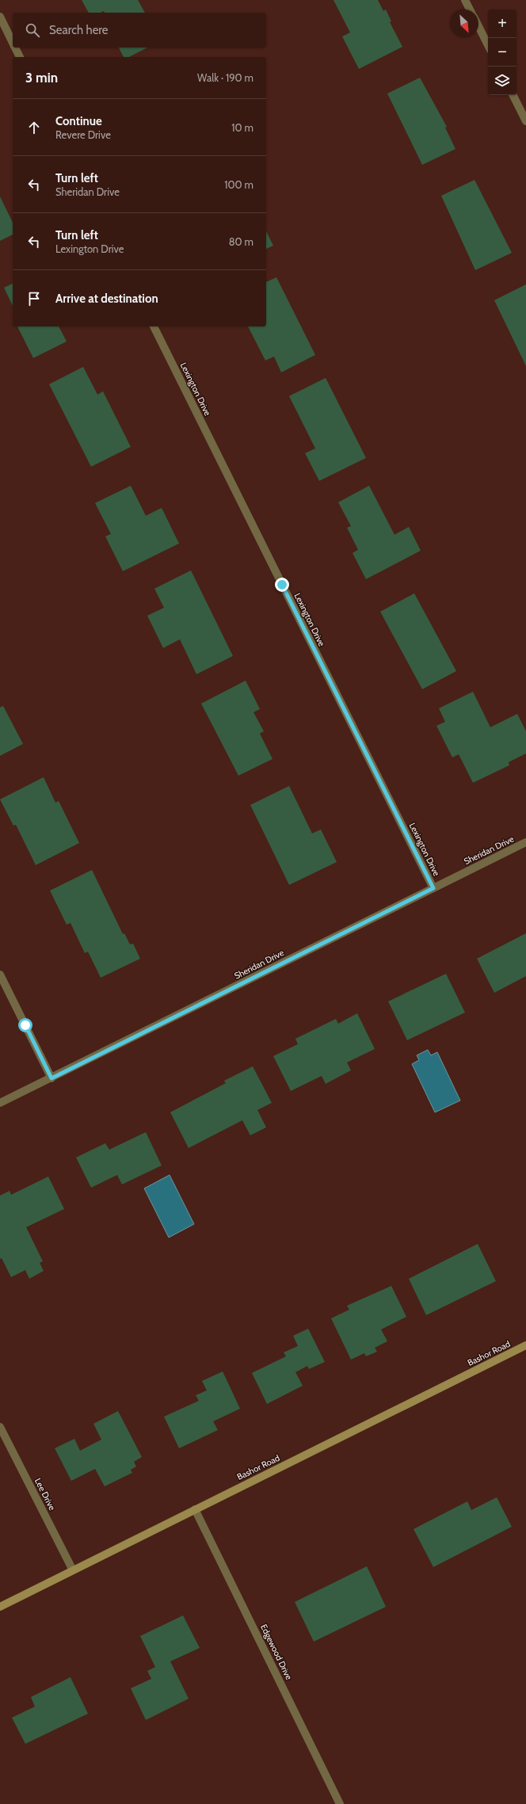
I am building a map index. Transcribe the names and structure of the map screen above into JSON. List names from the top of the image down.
{
  "streets": {
    "street": [
      "Lexington Drive",
      "Sheridan Drive",
      "Bashor Road",
      "Lee Drive",
      "Edgewood Drive"
    ]
  },
  "crossings": [
    ["Lexington Drive", "Sheridan Drive"],
    ["Bashor Road", "Lee Drive"],
    ["Bashor Road", "Edgewood Drive"]
  ],
  "north": "bottom right",
  "page": {
    "map_buttons": ["+", "−"],
    "search": "Search here",
    "heading": ["3 min", "Walk · 190 m"],
    "list": [
      ["Continue", "Revere Drive", "10 m"],
      ["Turn left", "Sheridan Drive", "100 m"],
      ["Turn left", "Lexington Drive", "80 m"],
      "Arrive at destination"
    ]
  }
}
